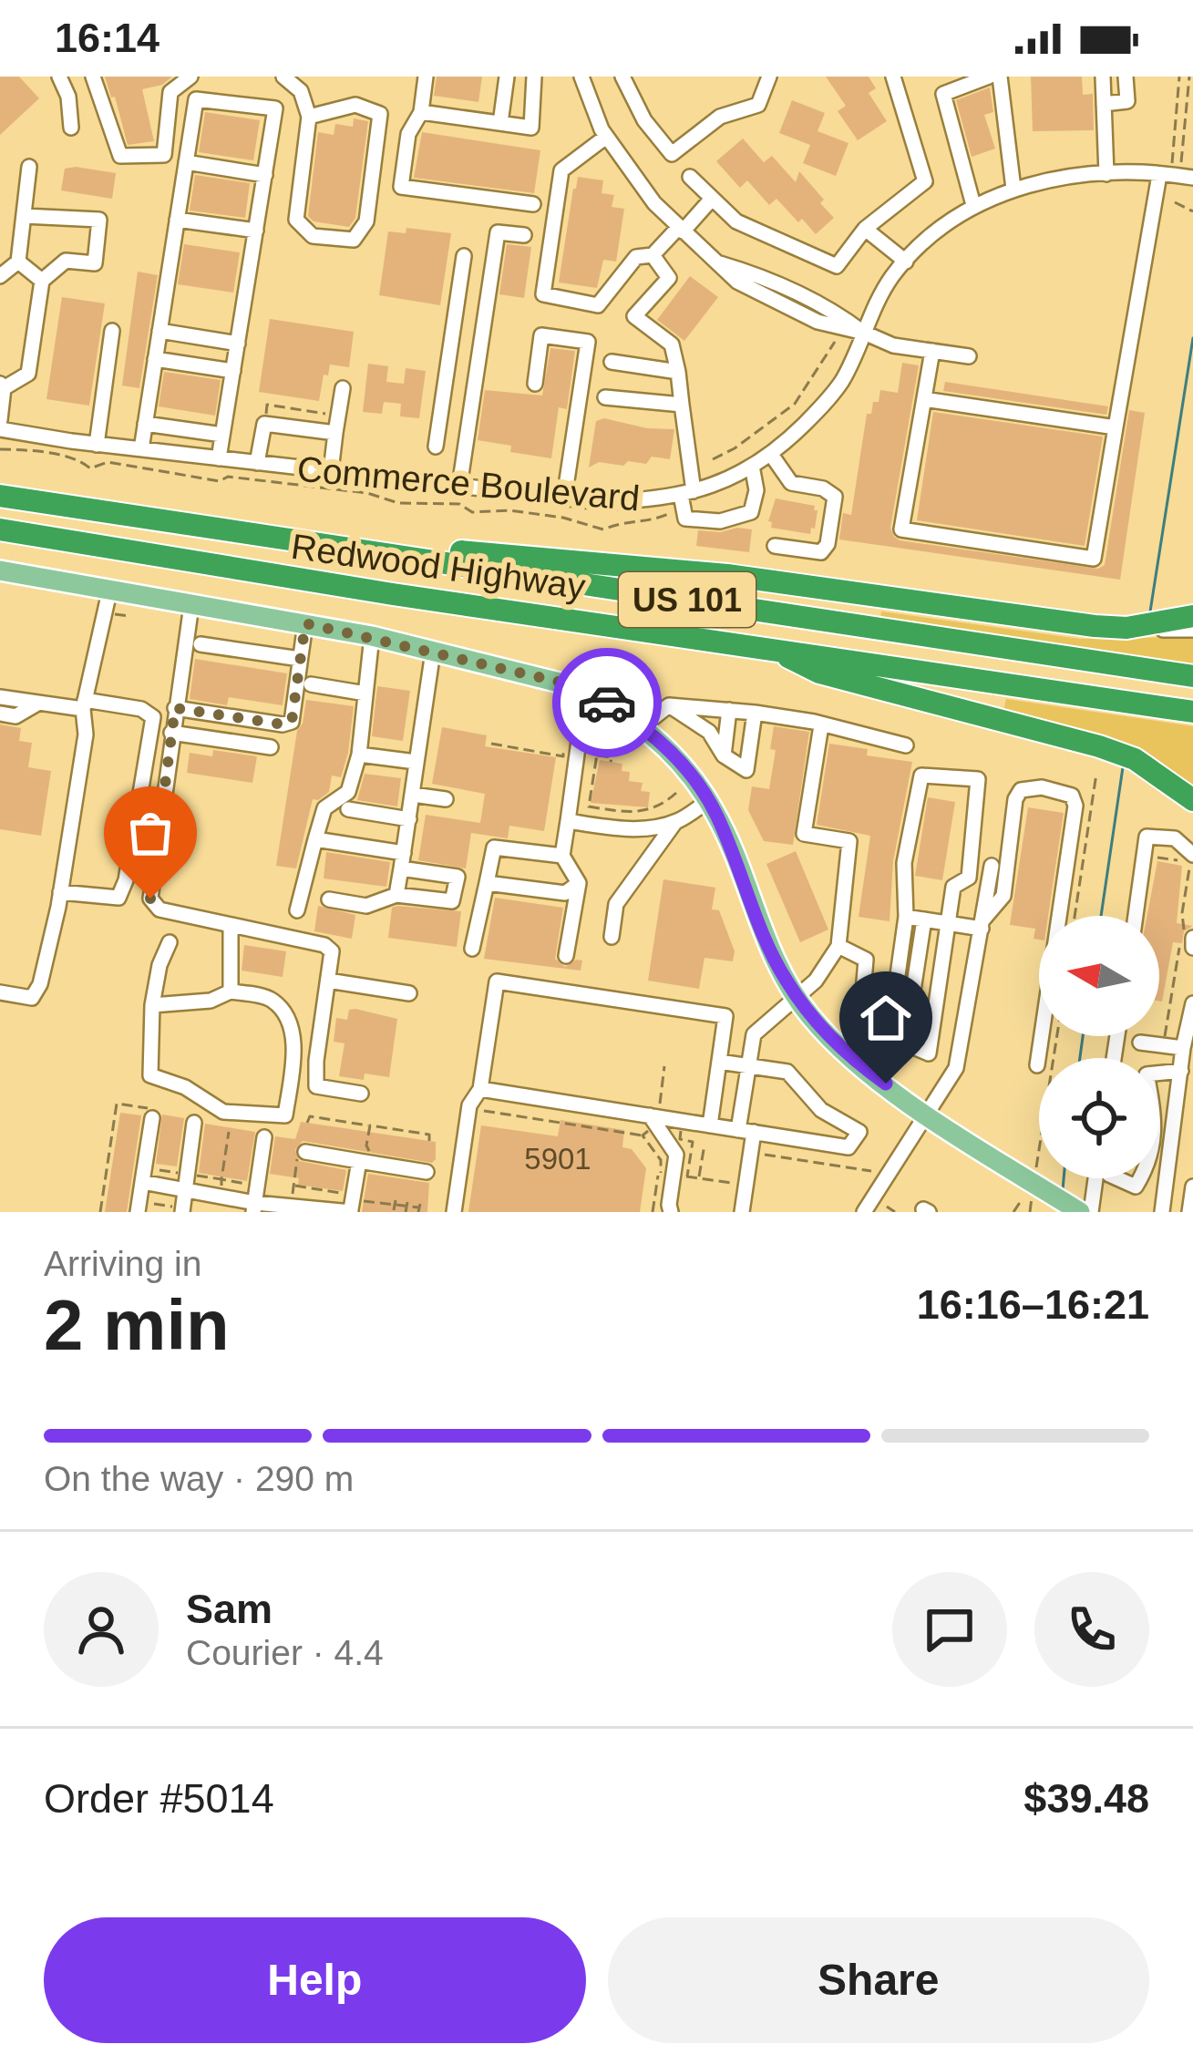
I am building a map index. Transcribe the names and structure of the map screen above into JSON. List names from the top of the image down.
{
  "streets": {
    "highway": ["Redwood Highway", "US 101"],
    "street": ["Commerce Boulevard"]
  },
  "house_numbers": ["5901"],
  "north": "left",
  "page": {
    "status": "16:14",
    "heading": ["2 min", "Arriving in", "16:16–16:21"],
    "panel": [
      "Sam",
      "Courier · 4.4",
      "Order #5014",
      "$39.48"
    ],
    "bar": "On the way · 290 m",
    "buttons": ["Help", "Share"]
  }
}
